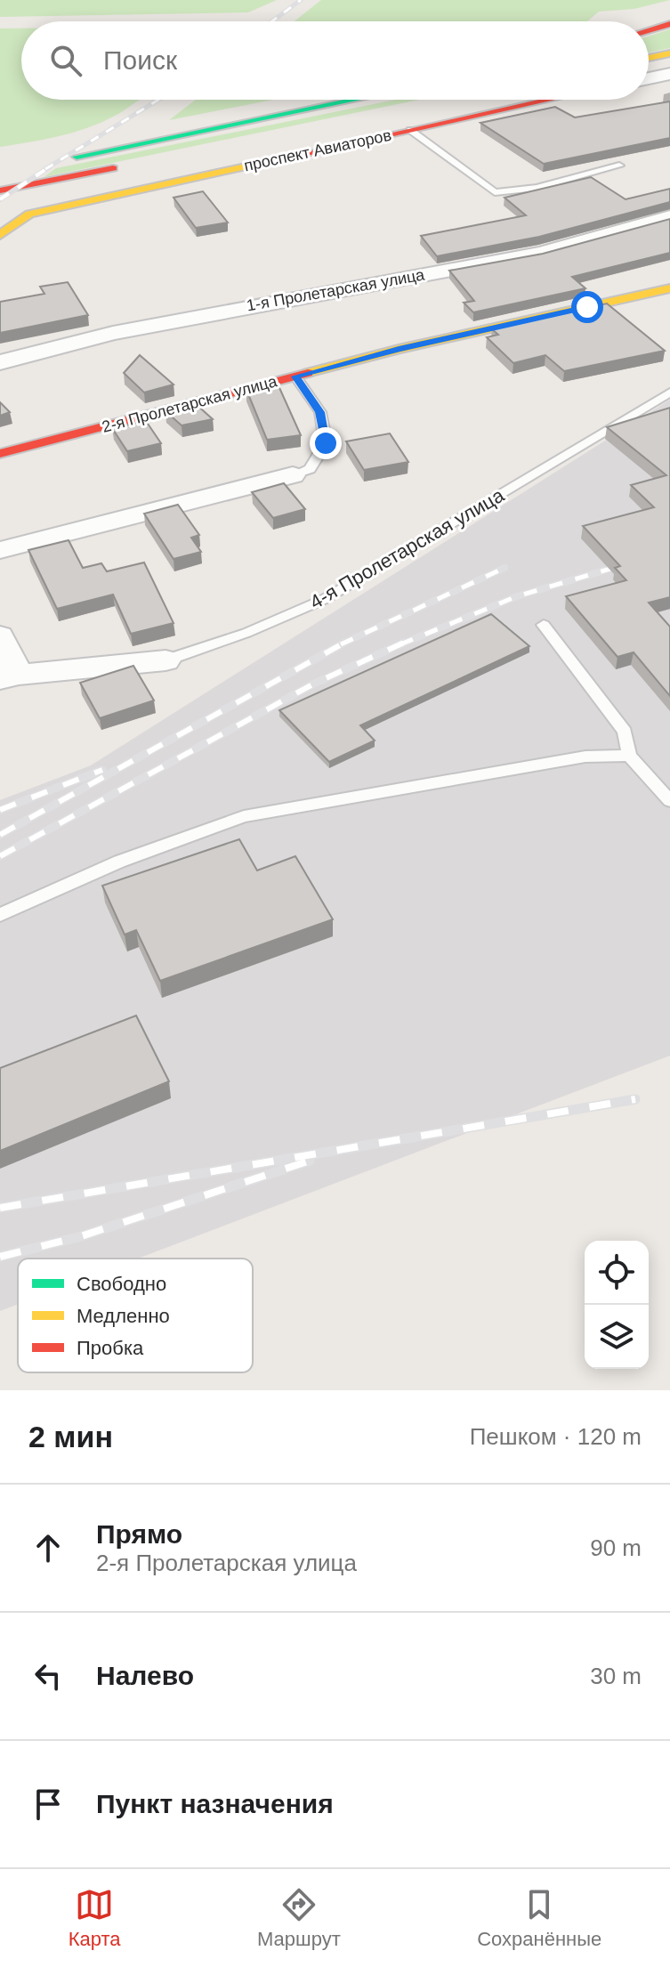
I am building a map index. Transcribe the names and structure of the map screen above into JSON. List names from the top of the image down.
{
  "streets": {
    "street": [
      "проспект Авиаторов",
      "1-я Пролетарская улица",
      "2-я Пролетарская улица",
      "4-я Пролетарская улица"
    ]
  },
  "legend": ["Свободно", "Медленно", "Пробка"],
  "page": {
    "search": "Поиск",
    "heading": ["2 мин", "Пешком · 120 m"],
    "list": [
      ["Прямо", "2-я Пролетарская улица", "90 m"],
      ["Налево", "30 m"],
      "Пункт назначения"
    ],
    "nav": ["Карта", "Маршрут", "Сохранённые"]
  }
}
